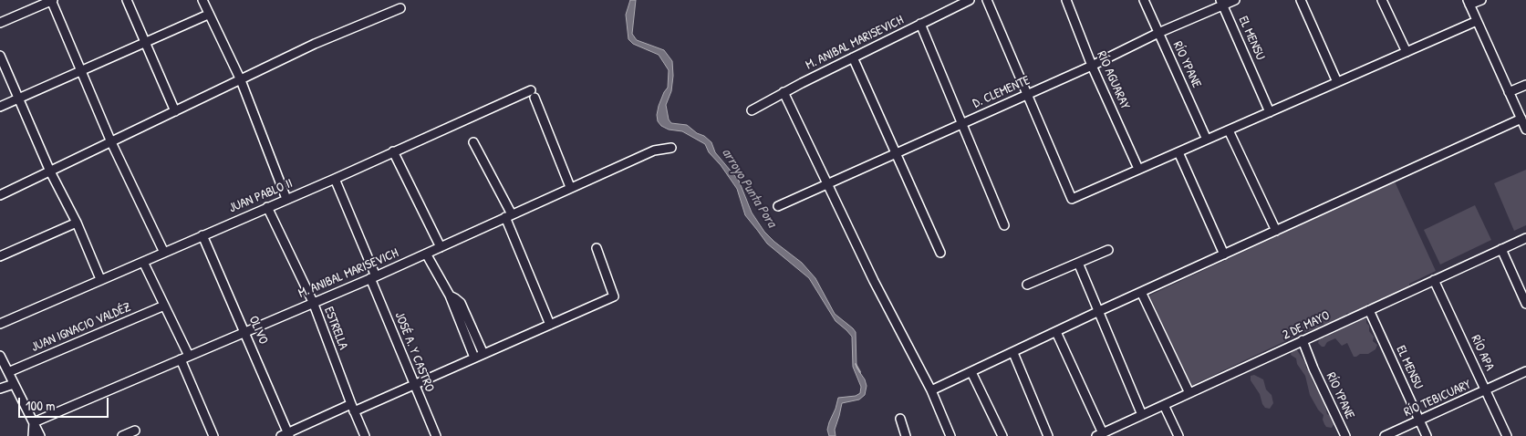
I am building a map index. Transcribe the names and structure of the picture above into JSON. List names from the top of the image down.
{
  "streets": {
    "street": [
      "EL MENSU",
      "M. ANIBAL MARISEVICH",
      "RÍO YPANE",
      "RÍO AGUARAY",
      "D. CLEMENTE",
      "JUAN PABLO II",
      "2 DE MAYO",
      "JUAN IGNACIO VALDÉZ",
      "ESTRELLA",
      "OLIVO",
      "JOSÉ A. Y CASTRO",
      "RÍO APA",
      "RÍO TEBICUARY"
    ]
  },
  "crossings": [
    ["EL MENSU", "D. CLEMENTE"],
    ["EL MENSU", "2 DE MAYO"],
    ["EL MENSU", "RÍO TEBICUARY"],
    ["M. ANIBAL MARISEVICH", "JUAN PABLO II"],
    ["M. ANIBAL MARISEVICH", "ESTRELLA"],
    ["M. ANIBAL MARISEVICH", "OLIVO"],
    ["M. ANIBAL MARISEVICH", "JOSÉ A. Y CASTRO"],
    ["RÍO YPANE", "D. CLEMENTE"],
    ["RÍO YPANE", "2 DE MAYO"],
    ["RÍO AGUARAY", "D. CLEMENTE"],
    ["JUAN PABLO II", "ESTRELLA"],
    ["JUAN PABLO II", "OLIVO"],
    ["JUAN PABLO II", "JOSÉ A. Y CASTRO"],
    ["2 DE MAYO", "RÍO APA"],
    ["RÍO APA", "RÍO TEBICUARY"]
  ],
  "water": ["arroyo Punta Pora"],
  "scale_bar": "100 m"
}
